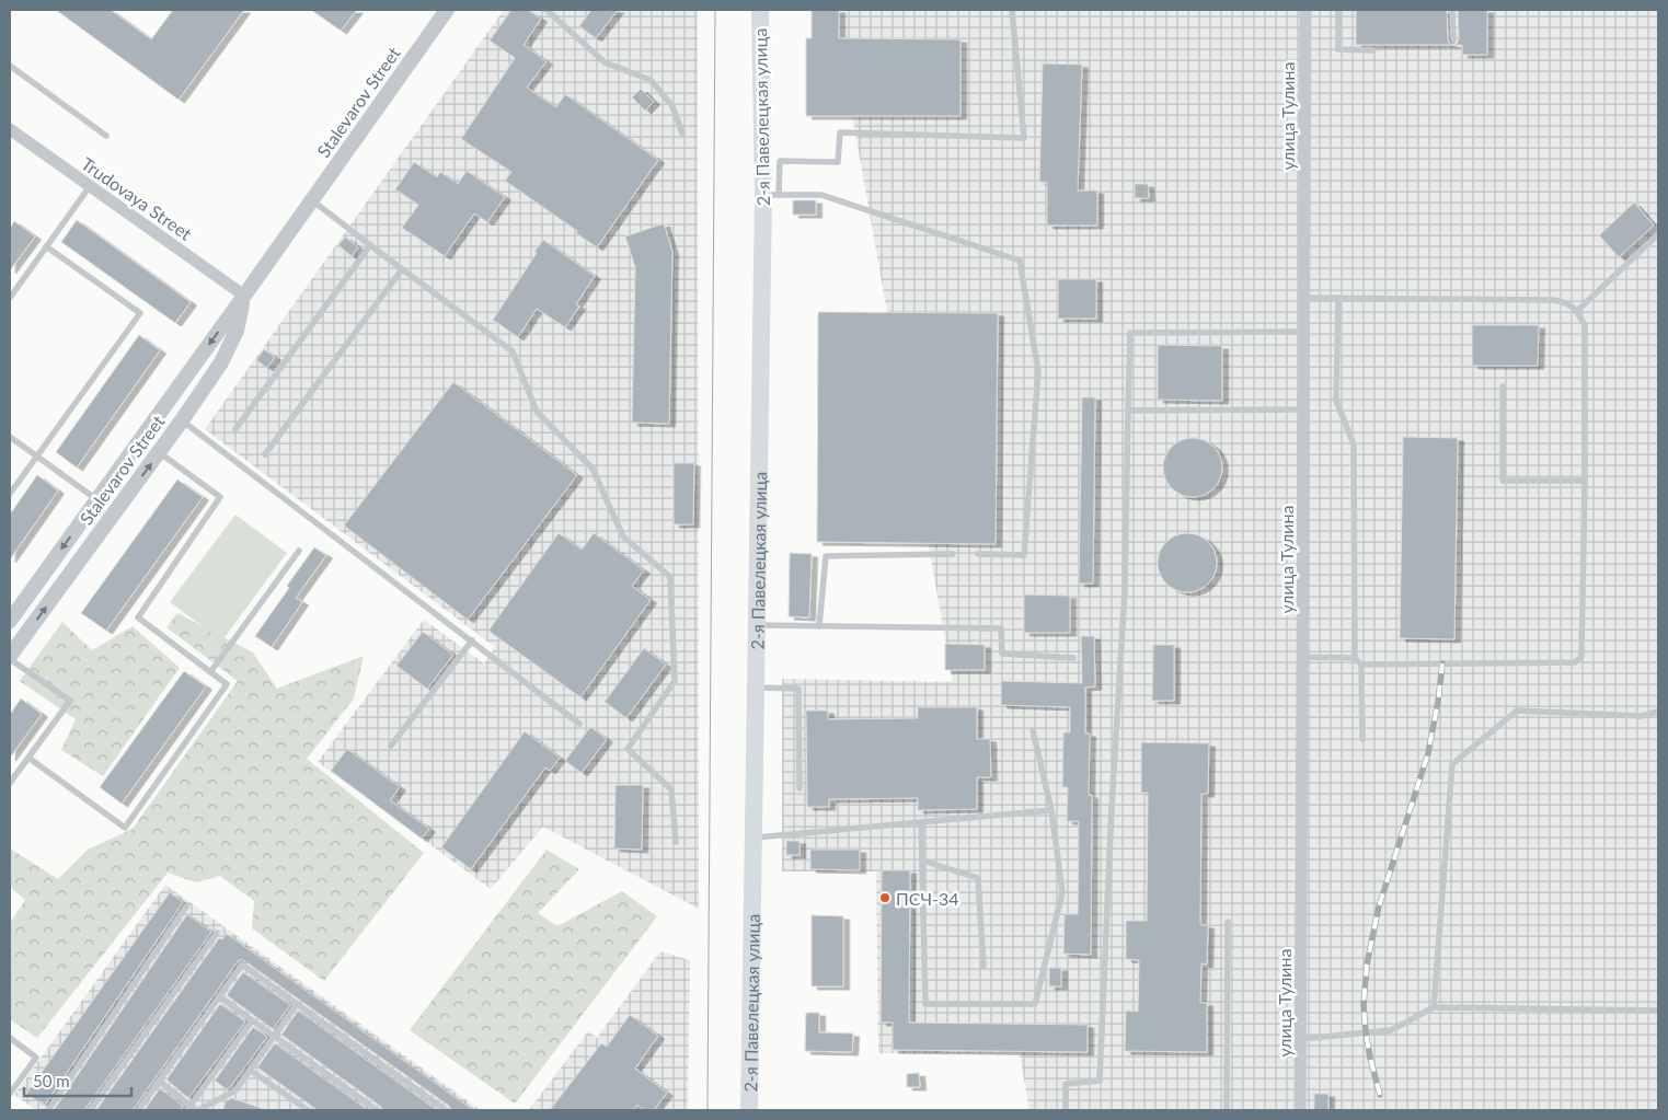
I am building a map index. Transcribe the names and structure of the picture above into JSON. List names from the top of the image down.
{
  "streets": {
    "main road": ["2-я Павелецкая улица"],
    "street": ["Stalevarov Street", "улица Тулина", "Trudovaya Street"]
  },
  "crossings": [
    ["Stalevarov Street", "Trudovaya Street"]
  ],
  "places": ["ПСЧ-34"],
  "scale_bar": "50 m"
}
